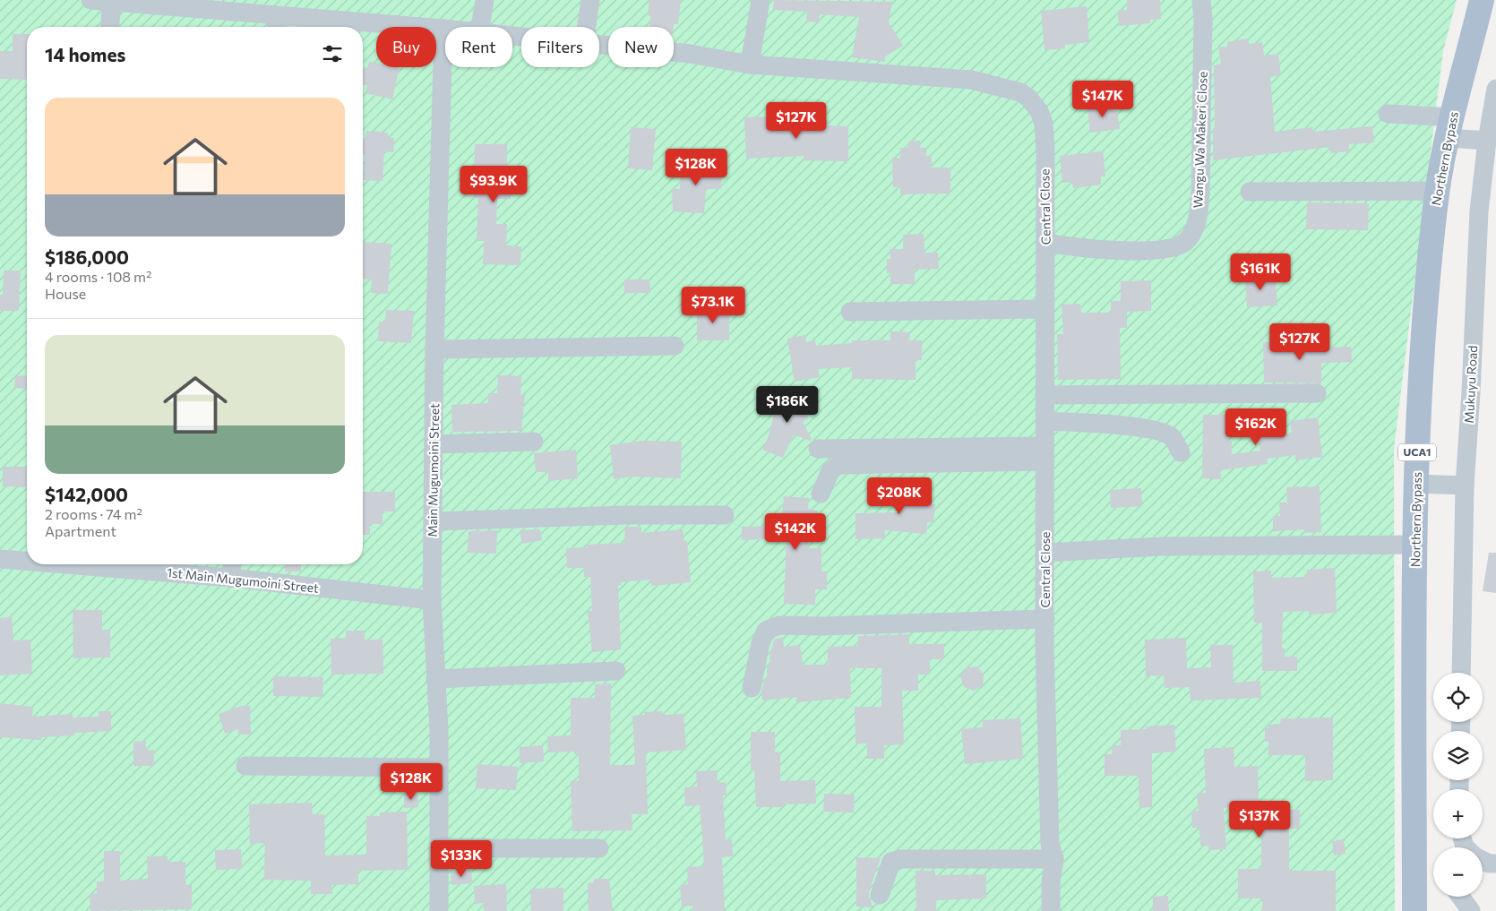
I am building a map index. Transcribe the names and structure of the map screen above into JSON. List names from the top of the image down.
{
  "streets": {
    "main road": ["Northern Bypass", "UCA1"],
    "street": [
      "Wangu Wa Makeri Close",
      "Central Close",
      "Mukuyu Road",
      "Main Mugumoini Street",
      "1st Main Mugumoini Street"
    ]
  },
  "crossings": [
    ["Wangu Wa Makeri Close", "Central Close"],
    ["Central Close", "Main Mugumoini Street"],
    ["Main Mugumoini Street", "1st Main Mugumoini Street"]
  ],
  "page": {
    "chip": [
      "Buy",
      "Rent",
      "Filters",
      "New"
    ],
    "heading": "14 homes",
    "price": [
      "$147K",
      "$127K",
      "$128K",
      "$93.9K",
      "$161K",
      "$73.1K",
      "$127K",
      "$186K",
      "$162K",
      "$208K",
      "$142K",
      "$128K",
      "$137K",
      "$133K"
    ],
    "list": [
      {
        "name": "$186,000",
        "note": "4 rooms · 108 m² · House"
      },
      {
        "name": "$142,000",
        "note": "2 rooms · 74 m² · Apartment"
      }
    ],
    "map_buttons": ["+", "−"]
  }
}
